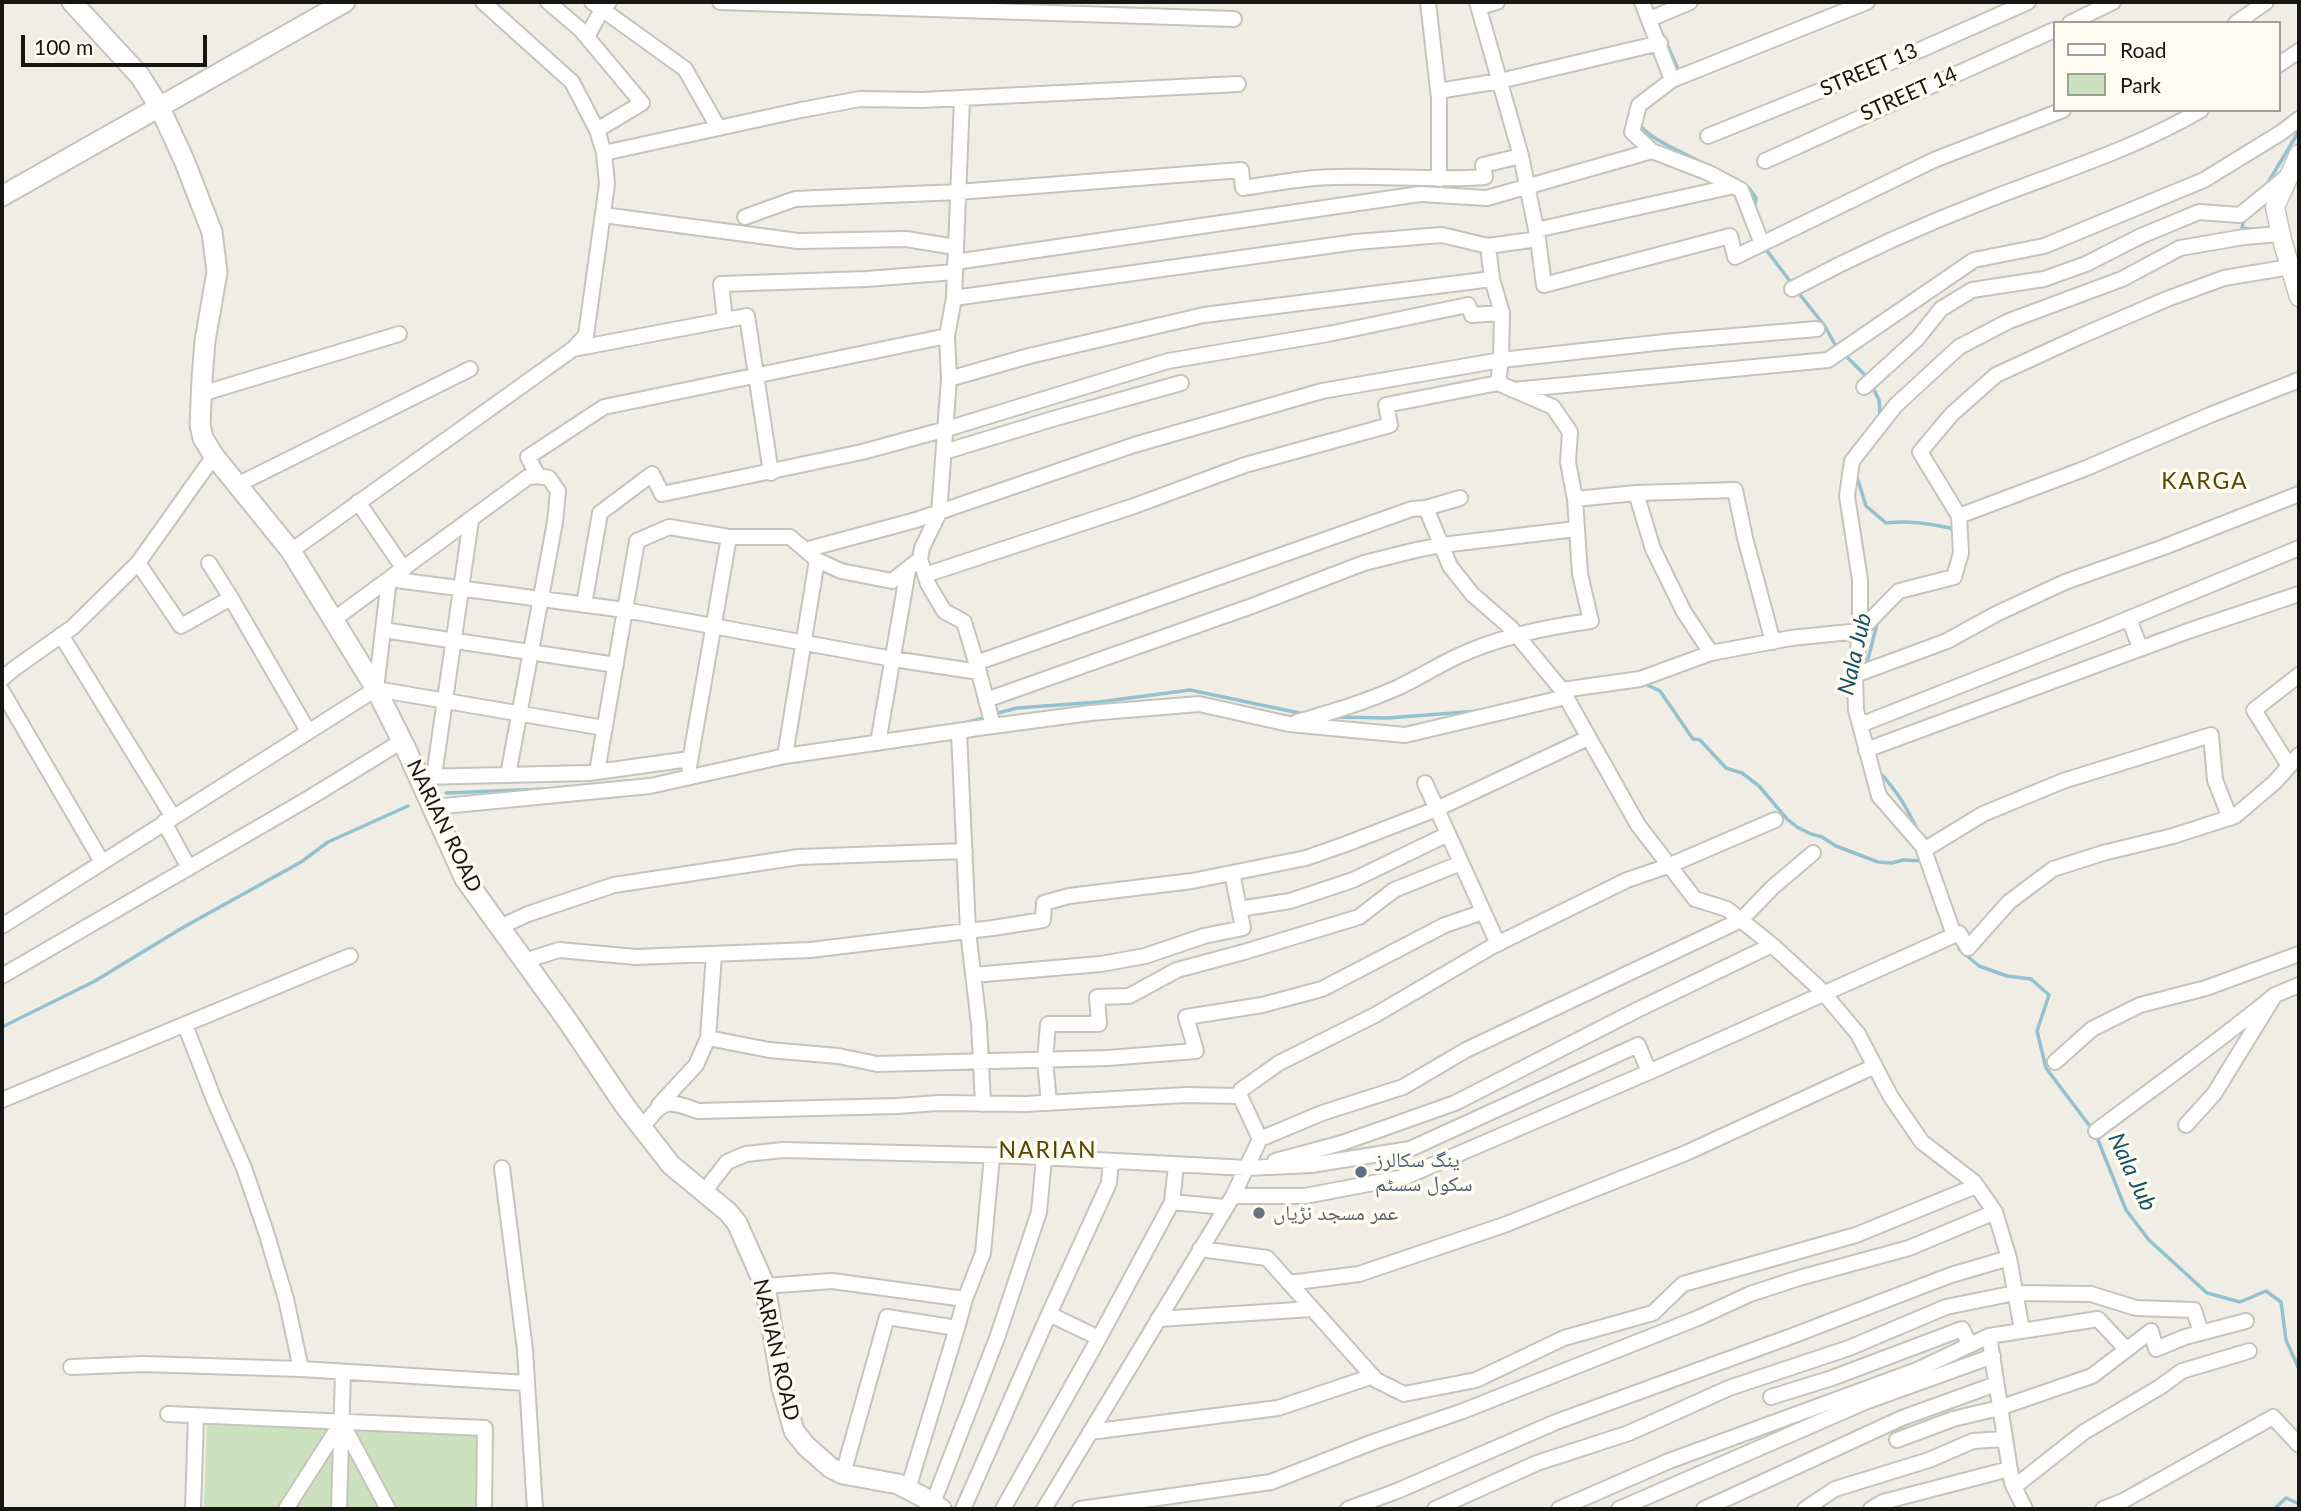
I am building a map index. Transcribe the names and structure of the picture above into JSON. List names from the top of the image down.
{
  "streets": {
    "main road": ["NARIAN ROAD"],
    "street": ["STREET 13", "STREET 14"]
  },
  "districts": ["KARGA", "NARIAN"],
  "water": ["Nala Jub"],
  "places": ["ینگ سکالرز سکول سسٹم", "عمر مسجد نڑیاں"],
  "legend": ["Road", "Park"],
  "scale_bar": "100 m"
}
